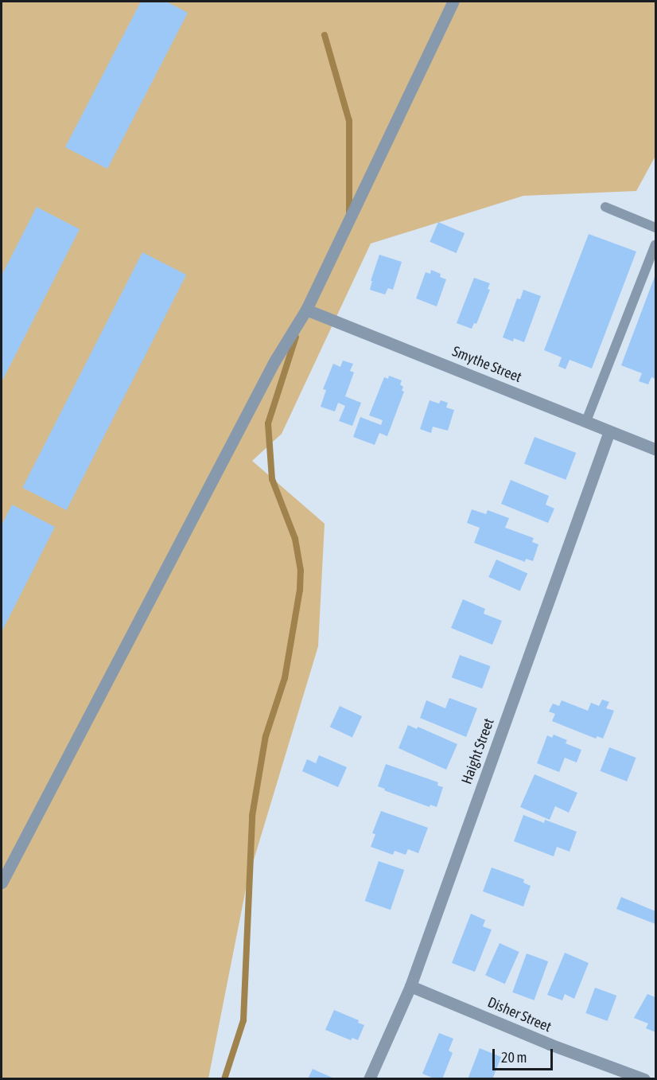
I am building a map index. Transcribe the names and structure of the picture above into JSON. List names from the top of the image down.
{
  "streets": {
    "street": ["Smythe Street", "Haight Street", "Disher Street"]
  },
  "crossings": [
    ["Smythe Street", "Haight Street"],
    ["Haight Street", "Disher Street"]
  ],
  "scale_bar": "20 m"
}
